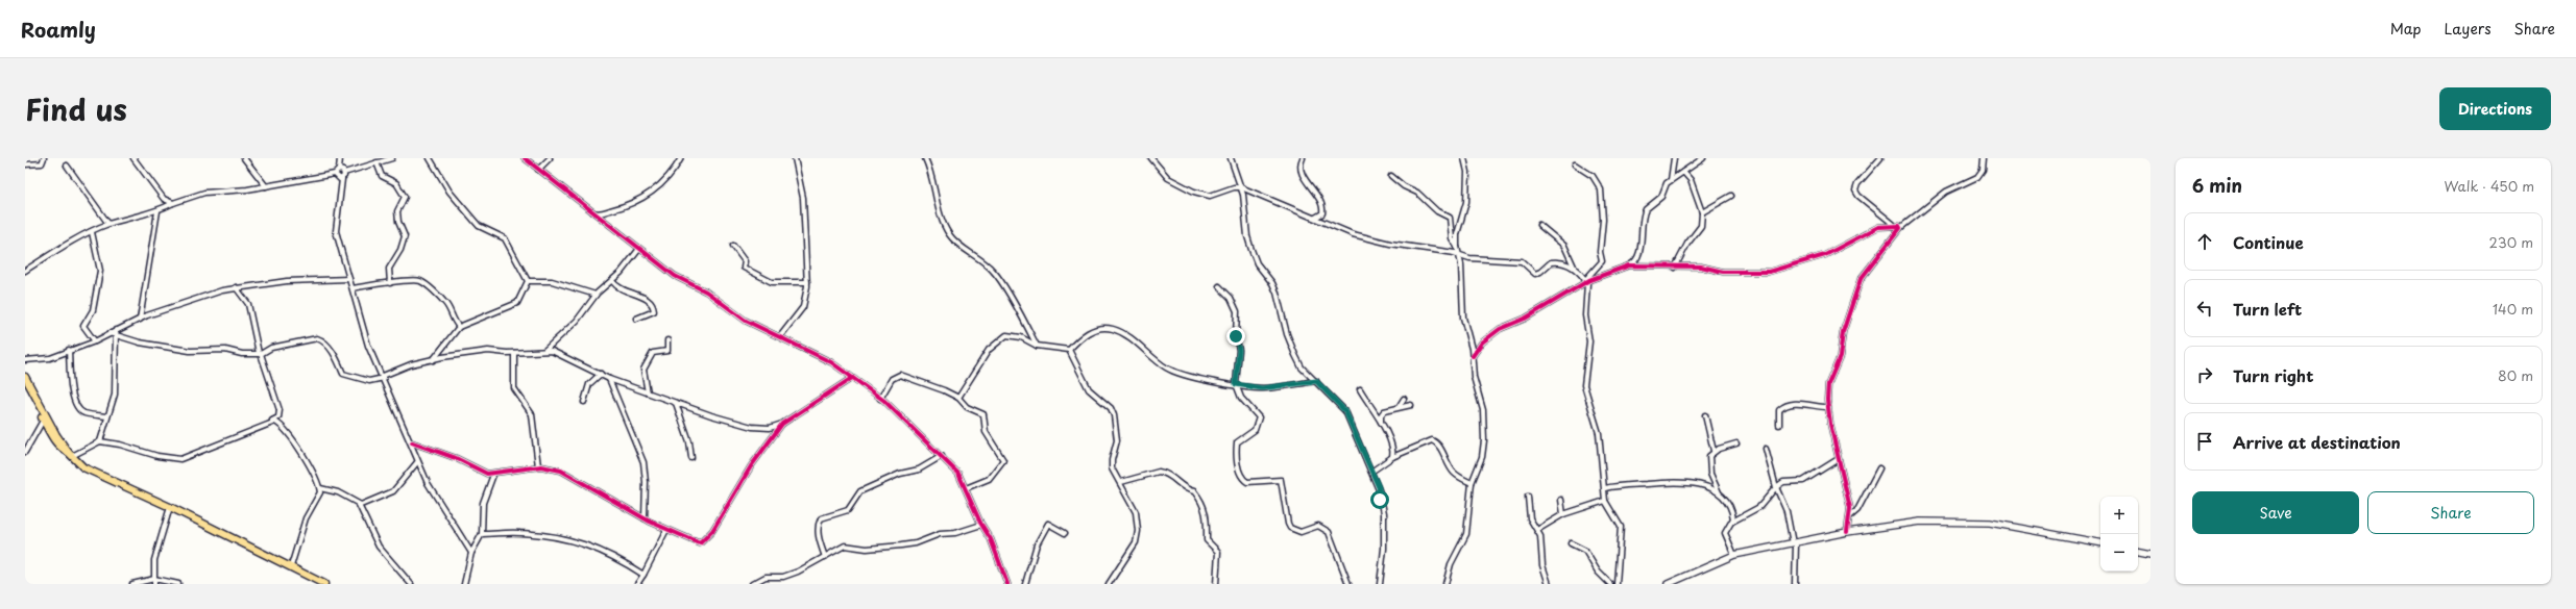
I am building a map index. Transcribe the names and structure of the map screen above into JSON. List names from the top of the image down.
{
  "page": {
    "header": "Roamly",
    "nav": ["Map", "Layers", "Share"],
    "title": "Find us",
    "buttons": [
      "Directions",
      ["Save", "Share"]
    ],
    "heading": ["6 min", "Walk · 450 m"],
    "list": [
      ["Continue", "230 m"],
      ["Turn left", "140 m"],
      ["Turn right", "80 m"],
      "Arrive at destination"
    ],
    "map_buttons": ["+", "−"]
  }
}
